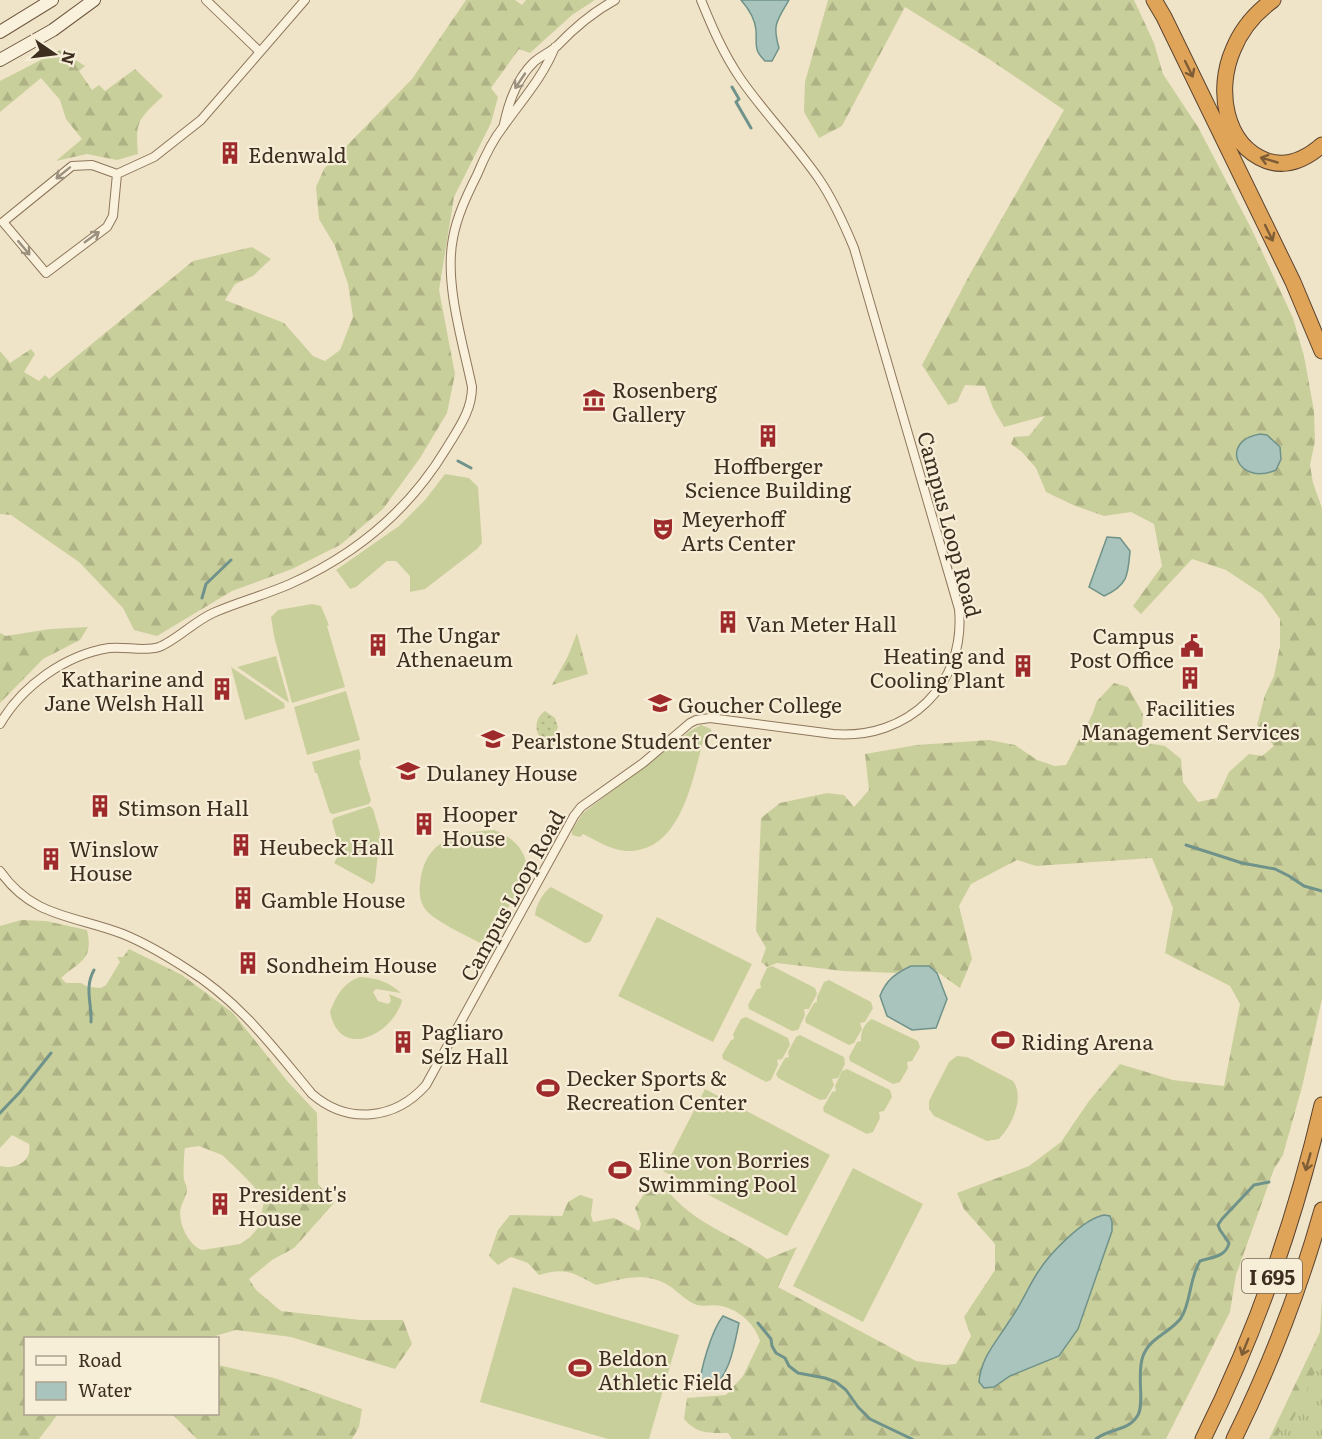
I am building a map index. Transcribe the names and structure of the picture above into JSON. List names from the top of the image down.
{
  "streets": {
    "highway": ["I 695"],
    "street": ["Campus Loop Road"]
  },
  "places": {
    "building": [
      "Edenwald",
      "Hoffberger Science Building",
      "Van Meter Hall",
      "The Ungar Athenaeum",
      "Heating and Cooling Plant",
      "Facilities Management Services",
      "Katharine and Jane Welsh Hall",
      "Stimson Hall",
      "Hooper House",
      "Heubeck Hall",
      "Winslow House",
      "Gamble House",
      "Sondheim House",
      "Pagliaro Selz Hall",
      "President's House"
    ],
    "museum": ["Rosenberg Gallery"],
    "theatre": ["Meyerhoff Arts Center"],
    "public building": ["Campus Post Office"],
    "school or university": ["Goucher College", "Pearlstone Student Center", "Dulaney House"],
    "sports": [
      "Riding Arena",
      "Decker Sports & Recreation Center",
      "Eline von Borries Swimming Pool",
      "Beldon Athletic Field"
    ]
  },
  "legend": ["Road", "Water"],
  "north": "right"
}
